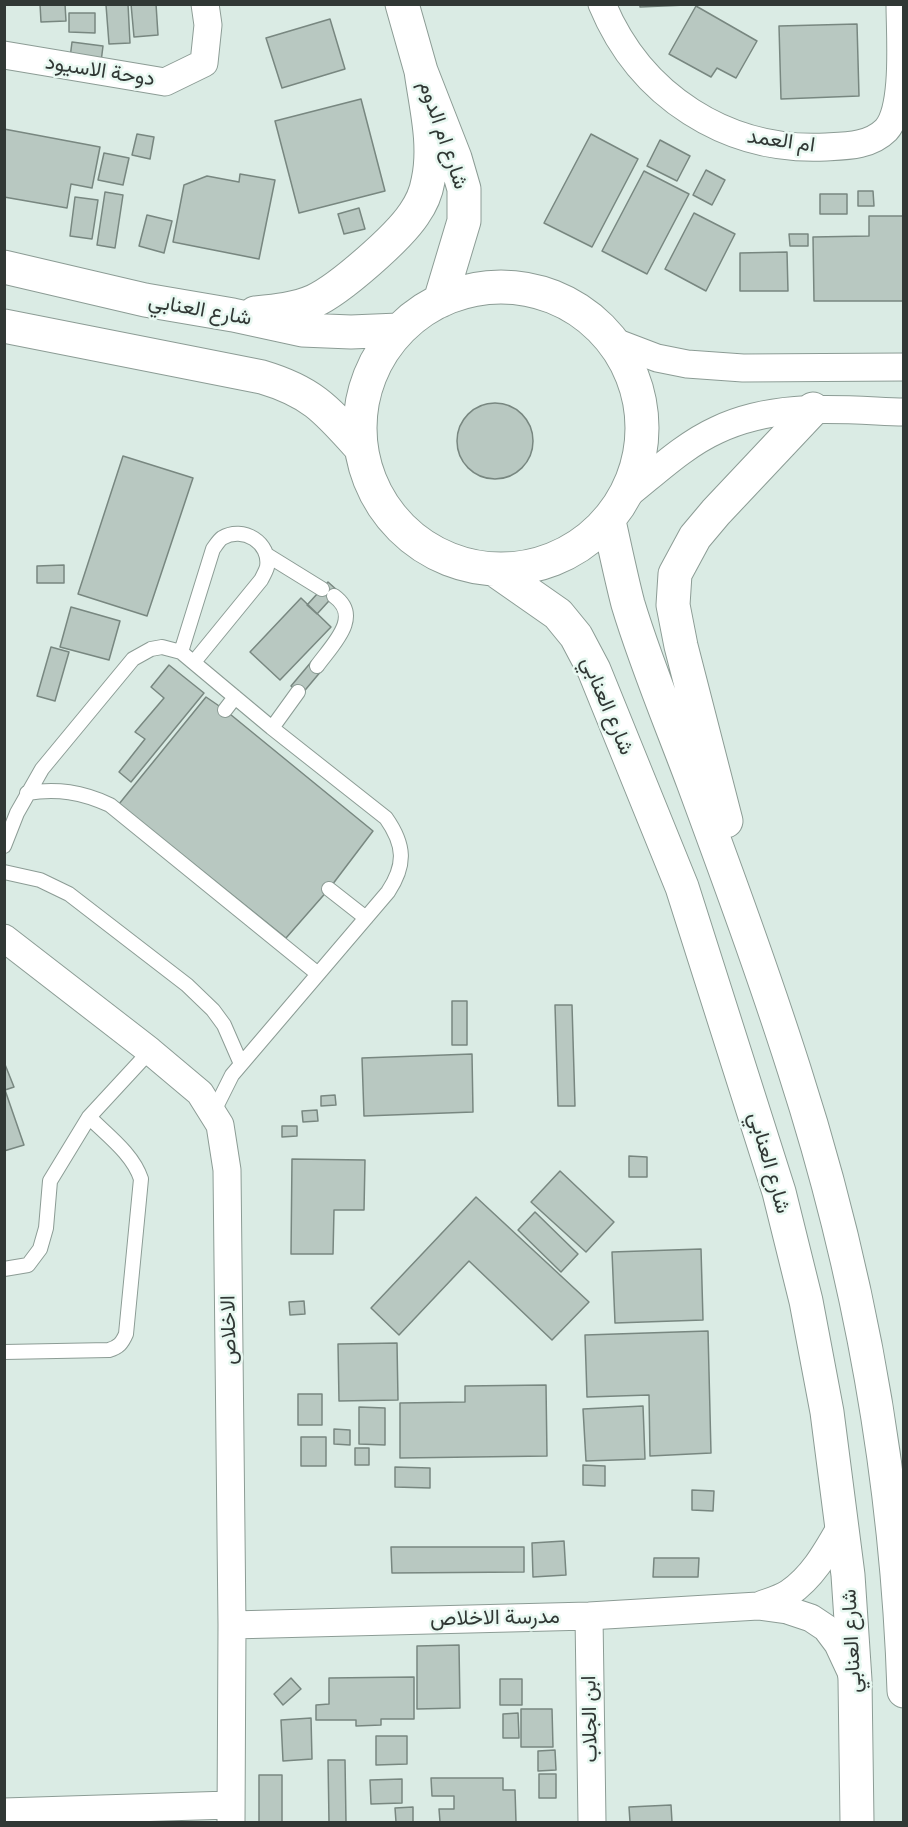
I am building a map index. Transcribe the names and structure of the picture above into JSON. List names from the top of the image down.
{
  "streets": {
    "street": [
      "دوحة الاسيود",
      "شارع ام الدوم",
      "ام العمد",
      "شارع العنابي",
      "الاخلاص",
      "مدرسة الاخلاص",
      "ابن الجلاب"
    ]
  },
  "crossings": [
    ["شارع العنابي", "مدرسة الاخلاص"],
    ["الاخلاص", "مدرسة الاخلاص"],
    ["مدرسة الاخلاص", "ابن الجلاب"]
  ]
}
